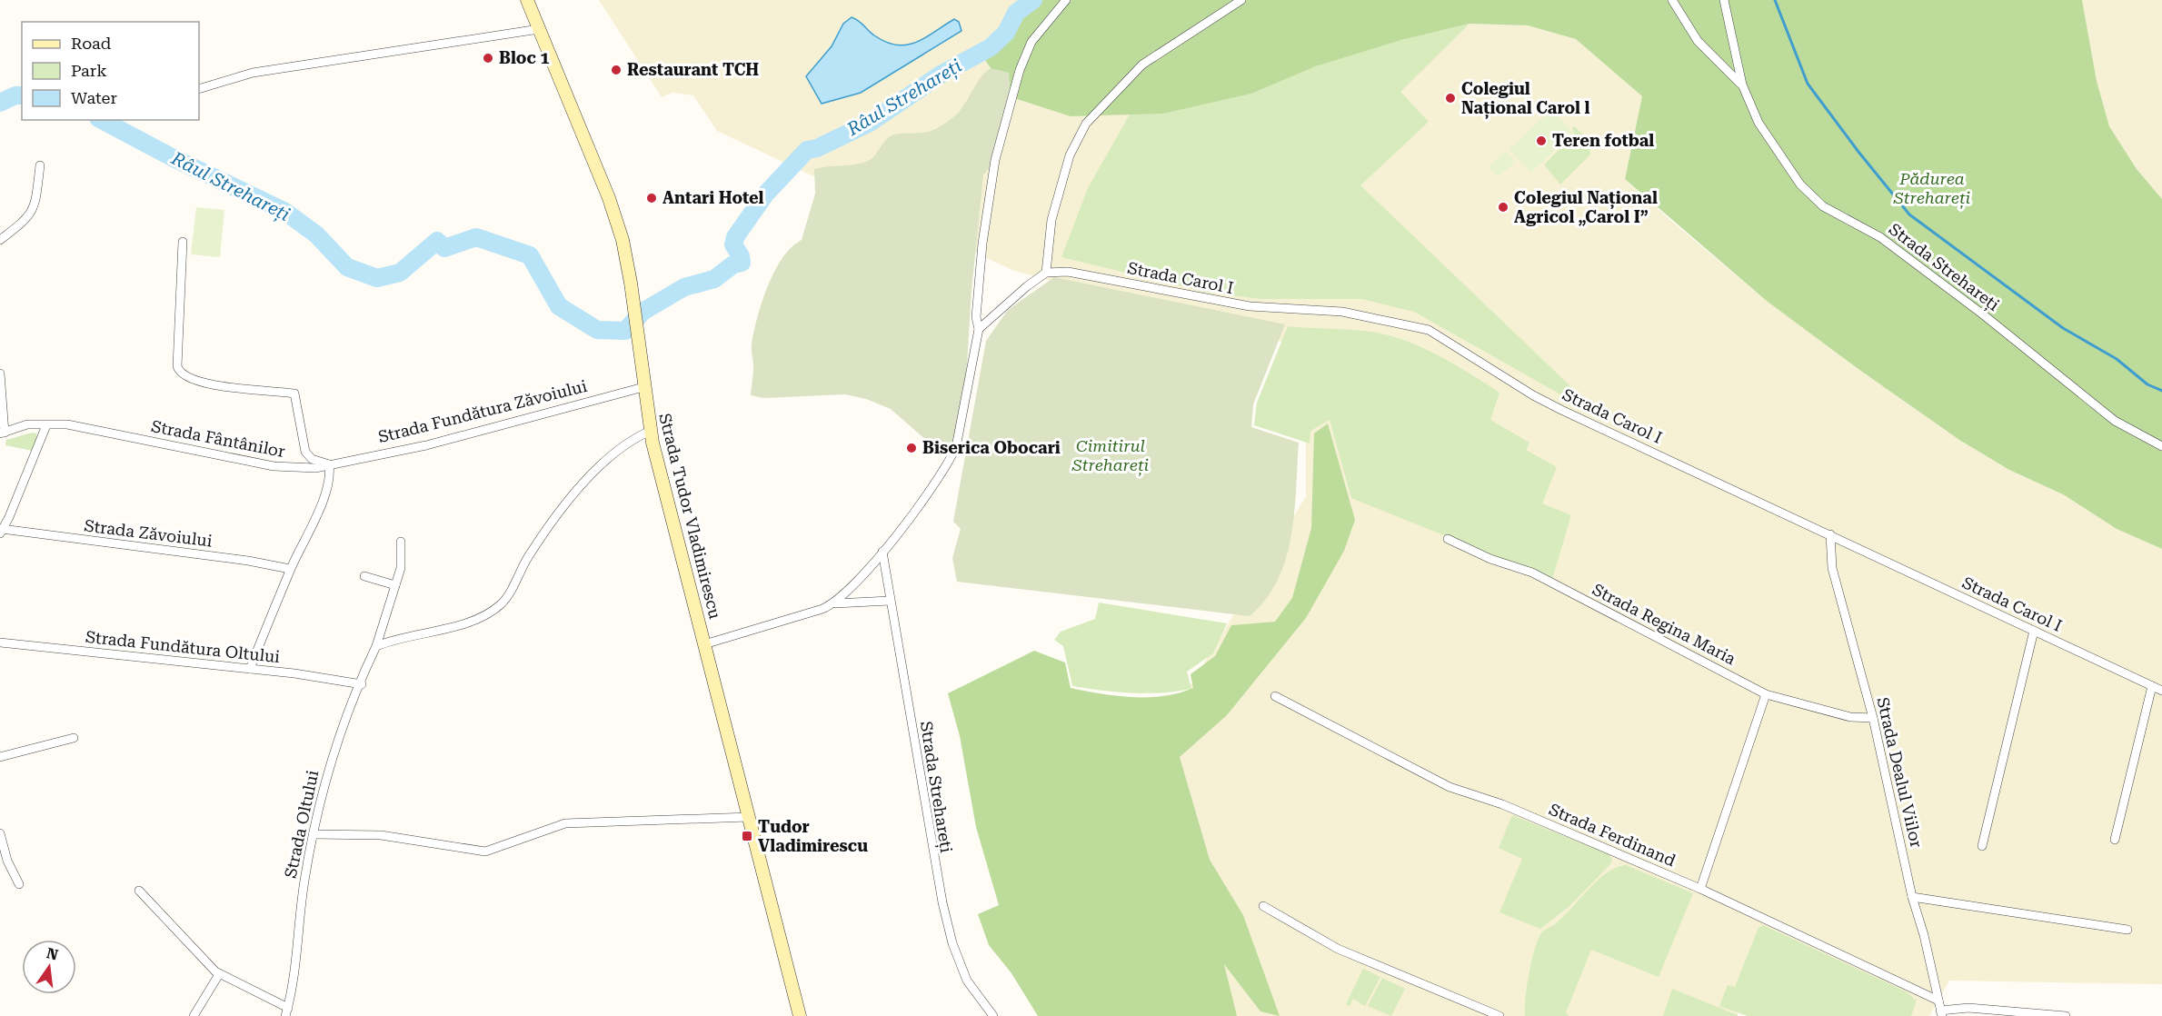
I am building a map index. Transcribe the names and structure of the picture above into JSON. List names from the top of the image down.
{
  "streets": {
    "main road": ["Strada Tudor Vladimirescu"],
    "street": [
      "Strada Strehareți",
      "Strada Carol I",
      "Strada Fundătura Zăvoiului",
      "Strada Fântânilor",
      "Strada Zăvoiului",
      "Strada Regina Maria",
      "Strada Fundătura Oltului",
      "Strada Dealul Viilor",
      "Strada Oltului",
      "Strada Ferdinand"
    ]
  },
  "crossings": [
    ["Strada Carol I", "Strada Dealul Viilor"],
    ["Strada Fundătura Zăvoiului", "Strada Fântânilor"],
    ["Strada Fundătura Zăvoiului", "Strada Tudor Vladimirescu"],
    ["Strada Regina Maria", "Strada Dealul Viilor"],
    ["Strada Fundătura Oltului", "Strada Oltului"],
    ["Strada Dealul Viilor", "Strada Ferdinand"]
  ],
  "water": ["Râul Strehareți"],
  "parks": ["Pădurea Strehareți", "Cimitirul Strehareți"],
  "places": {
    "other": [
      "Bloc 1",
      "Restaurant TCH",
      "Colegiul Național Carol l",
      "Teren fotbal",
      "Antari Hotel",
      "Colegiul Național Agricol „Carol I”",
      "Biserica Obocari"
    ],
    "transit": ["Tudor Vladimirescu"]
  },
  "legend": ["Road", "Park", "Water"],
  "north": "top"
}
